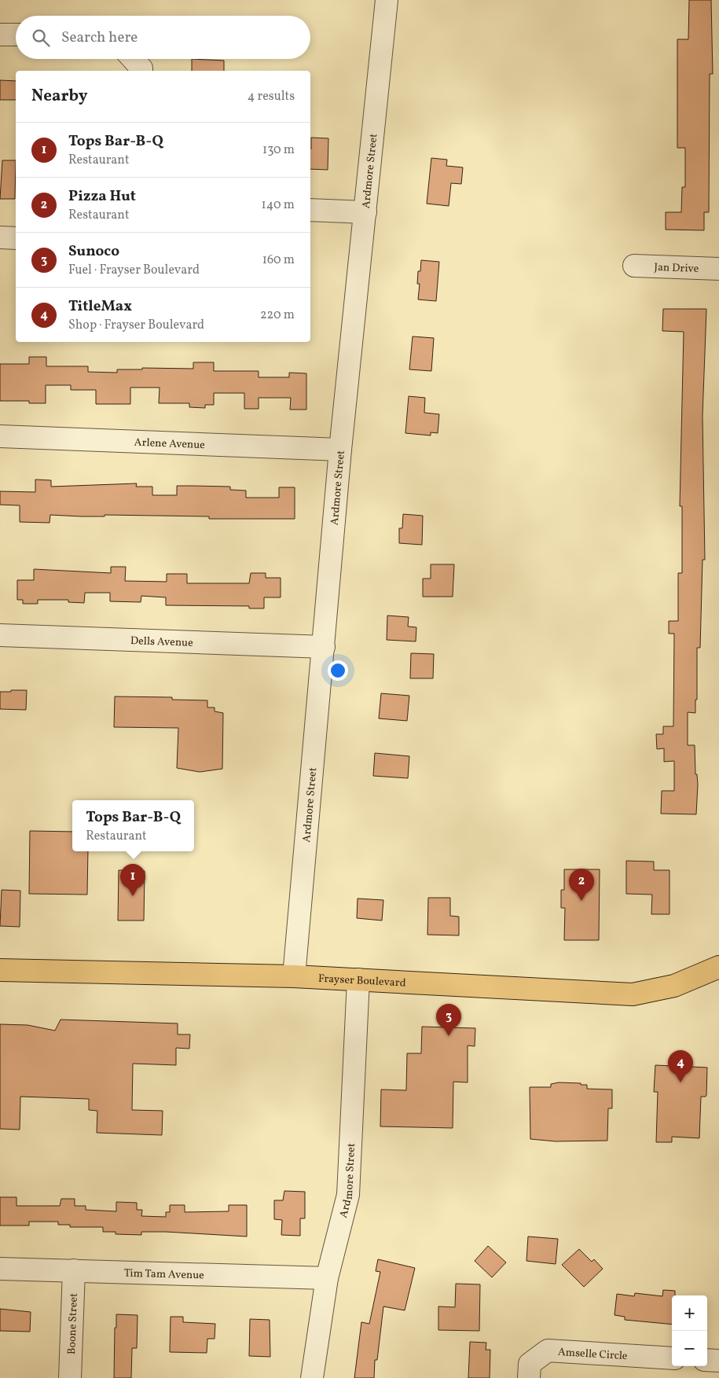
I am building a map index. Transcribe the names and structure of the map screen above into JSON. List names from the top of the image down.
{
  "streets": {
    "main road": ["Frayser Boulevard"],
    "street": [
      "Ardmore Street",
      "Jan Drive",
      "Arlene Avenue",
      "Dells Avenue",
      "Tim Tam Avenue",
      "Boone Street",
      "Amselle Circle"
    ]
  },
  "crossings": [
    ["Ardmore Street", "Arlene Avenue"],
    ["Ardmore Street", "Dells Avenue"],
    ["Ardmore Street", "Frayser Boulevard"],
    ["Ardmore Street", "Tim Tam Avenue"],
    ["Tim Tam Avenue", "Boone Street"]
  ],
  "page": {
    "search": "Search here",
    "heading": ["Nearby", "4 results"],
    "list": [
      {
        "mark": "1",
        "name": "Tops Bar-B-Q",
        "note": "Restaurant",
        "value": "130 m"
      },
      {
        "mark": "2",
        "name": "Pizza Hut",
        "note": "Restaurant",
        "value": "140 m"
      },
      {
        "mark": "3",
        "name": "Sunoco",
        "note": "Fuel · Frayser Boulevard",
        "value": "160 m"
      },
      {
        "mark": "4",
        "name": "TitleMax",
        "note": "Shop · Frayser Boulevard",
        "value": "220 m"
      }
    ],
    "popup": ["Tops Bar-B-Q", "Restaurant"],
    "pins": [
      "1",
      "2",
      "3",
      "4"
    ],
    "map_buttons": ["+", "−"]
  }
}
